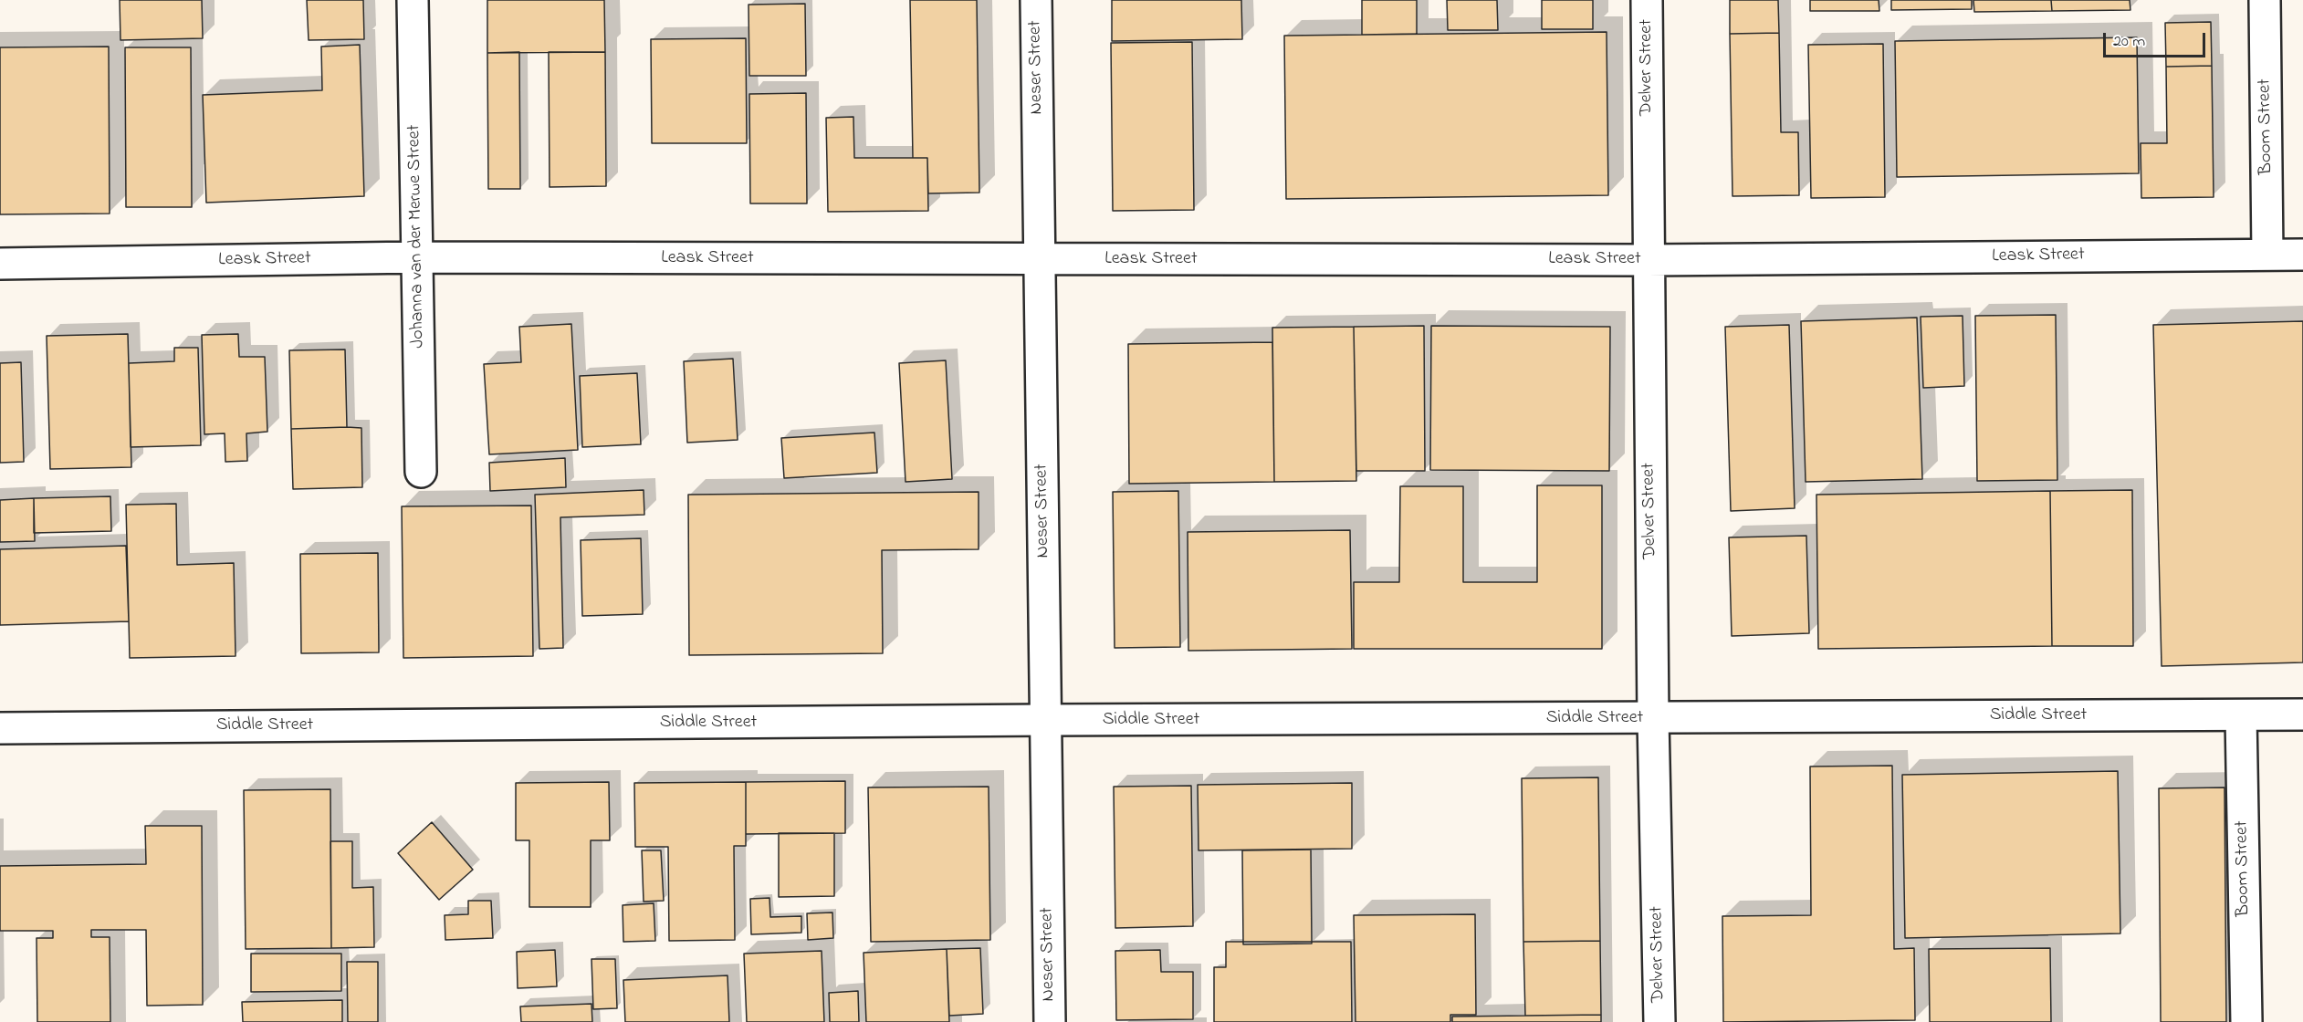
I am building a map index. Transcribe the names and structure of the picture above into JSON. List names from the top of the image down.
{
  "streets": {
    "street": [
      "Neser Street",
      "Delver Street",
      "Boom Street",
      "Johanna van der Merwe Street",
      "Leask Street",
      "Siddle Street"
    ]
  },
  "crossings": [
    ["Neser Street", "Leask Street"],
    ["Neser Street", "Siddle Street"],
    ["Delver Street", "Leask Street"],
    ["Delver Street", "Siddle Street"],
    ["Boom Street", "Leask Street"],
    ["Boom Street", "Siddle Street"],
    ["Johanna van der Merwe Street", "Leask Street"]
  ],
  "scale_bar": "20 m"
}
